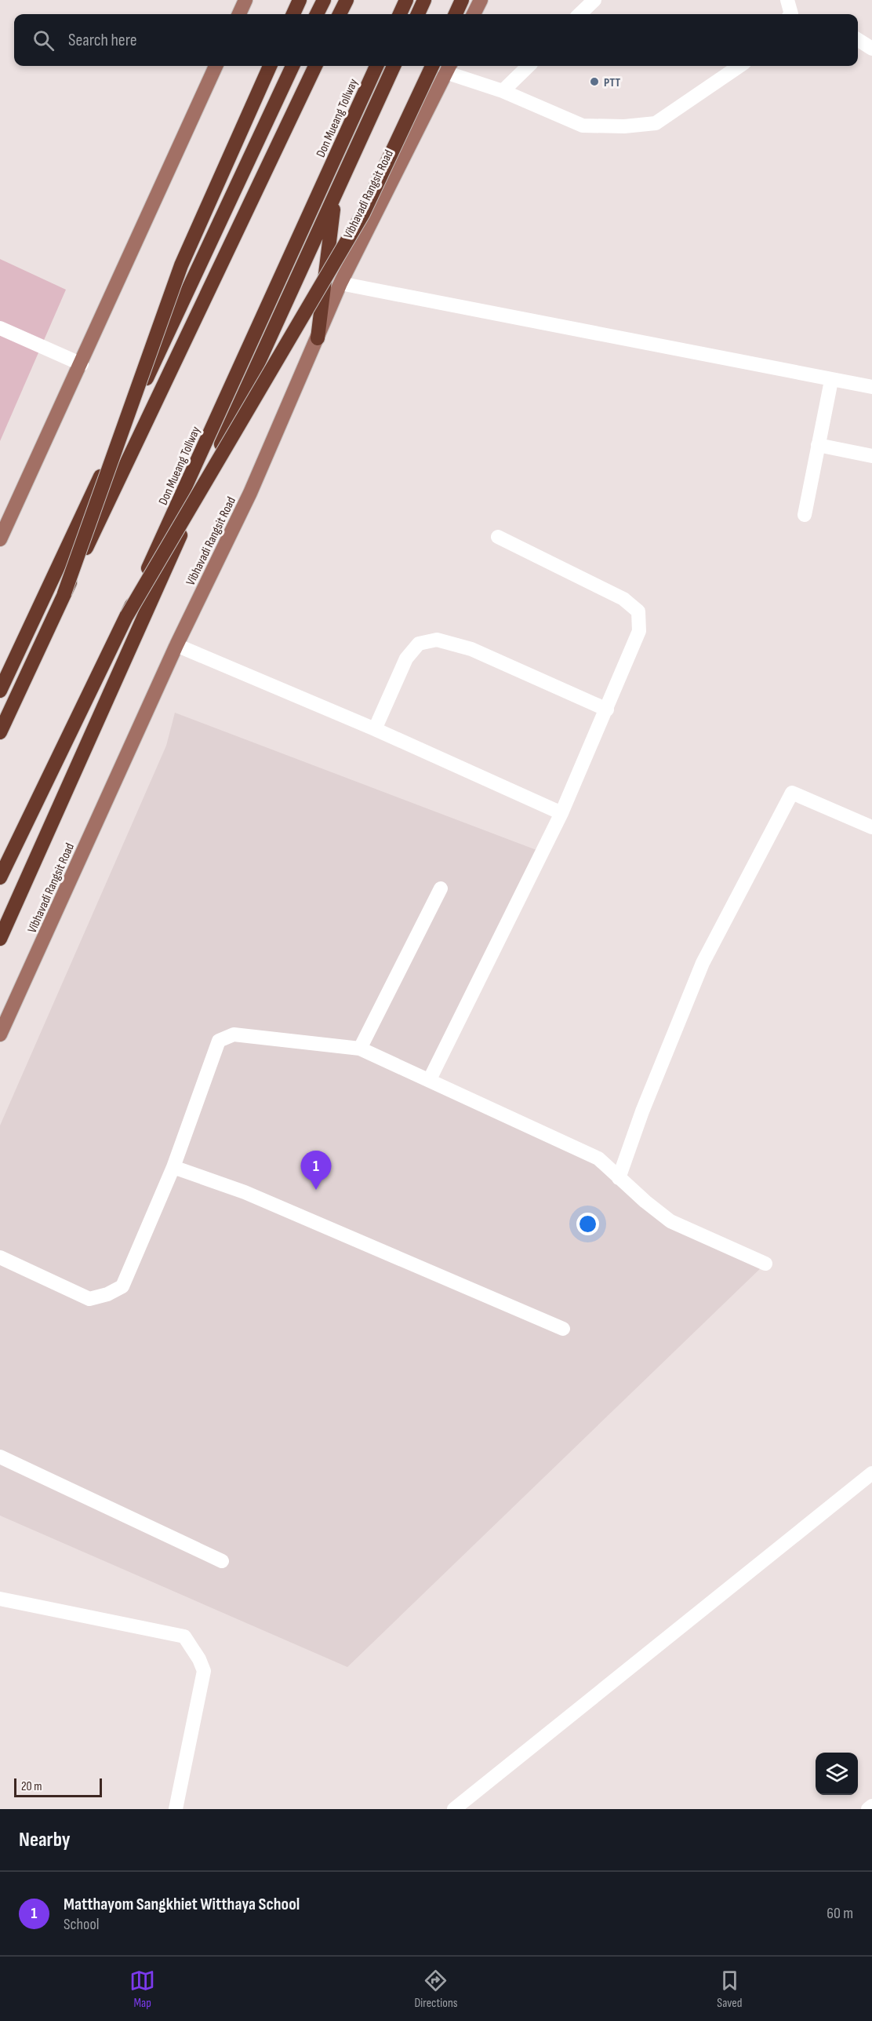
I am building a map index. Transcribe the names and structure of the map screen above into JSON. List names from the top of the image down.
{
  "streets": {
    "highway": ["Don Mueang Tollway", "Vibhavadi Rangsit Road"]
  },
  "places": ["PTT"],
  "scale_bar": "20 m",
  "page": {
    "search": "Search here",
    "pins": "1",
    "scale": "20 m",
    "heading": "Nearby",
    "list": [
      {
        "mark": "1",
        "name": "Matthayom Sangkhiet Witthaya School",
        "note": "School",
        "value": "60 m"
      }
    ],
    "nav": ["Map", "Directions", "Saved"]
  }
}
